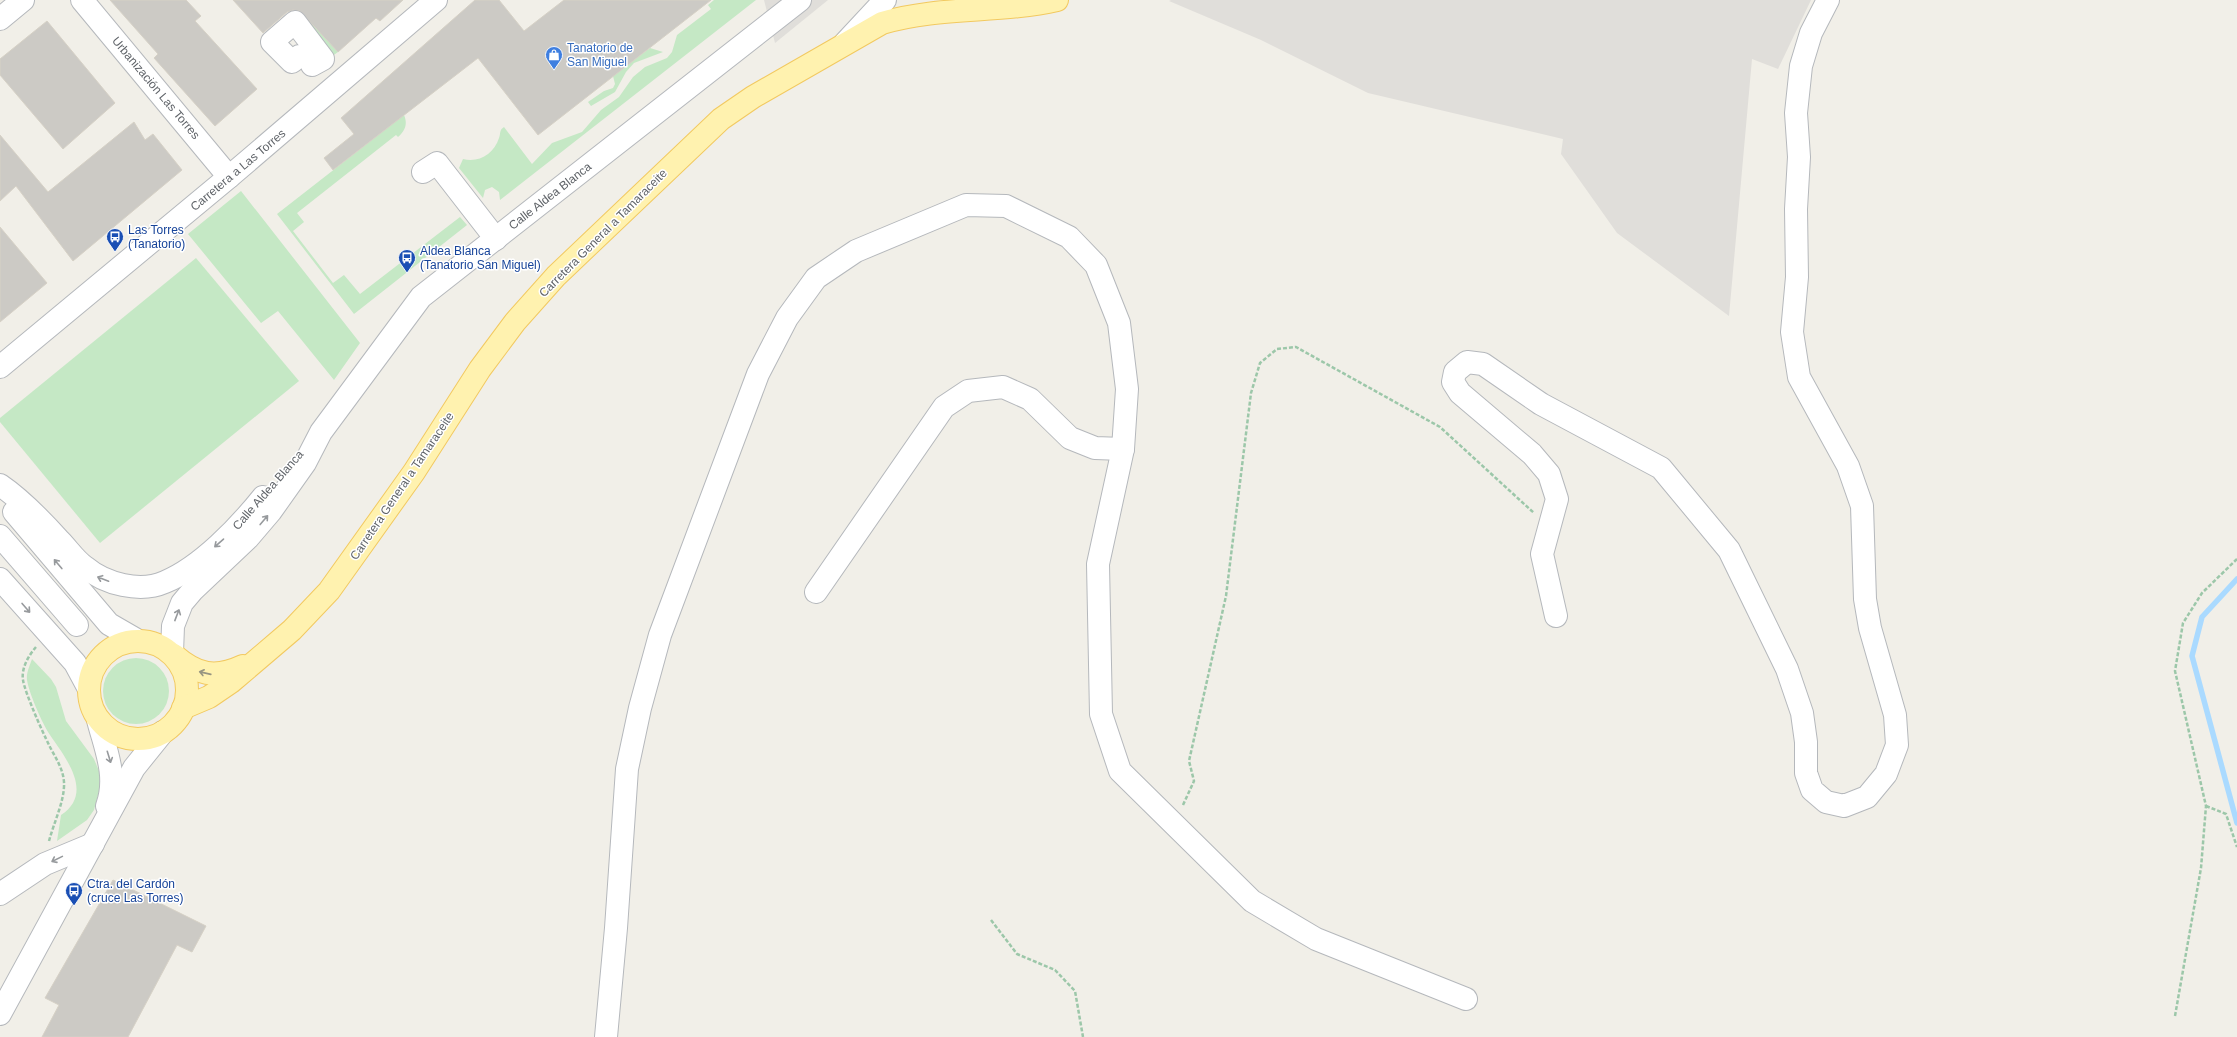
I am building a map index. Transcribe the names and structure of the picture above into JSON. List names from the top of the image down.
{
  "streets": {
    "main road": ["Carretera General a Tamaraceite"],
    "street": ["Urbanización Las Torres", "Carretera a Las Torres", "Calle Aldea Blanca"]
  },
  "crossings": [
    ["Urbanización Las Torres", "Carretera a Las Torres"],
    ["Calle Aldea Blanca", "Carretera General a Tamaraceite"]
  ],
  "places": {
    "shop": ["Tanatorio de San Miguel"],
    "bus stop": ["Las Torres (Tanatorio)", "Aldea Blanca (Tanatorio San Miguel)", "Ctra. del Cardón (cruce Las Torres)"]
  }
}
